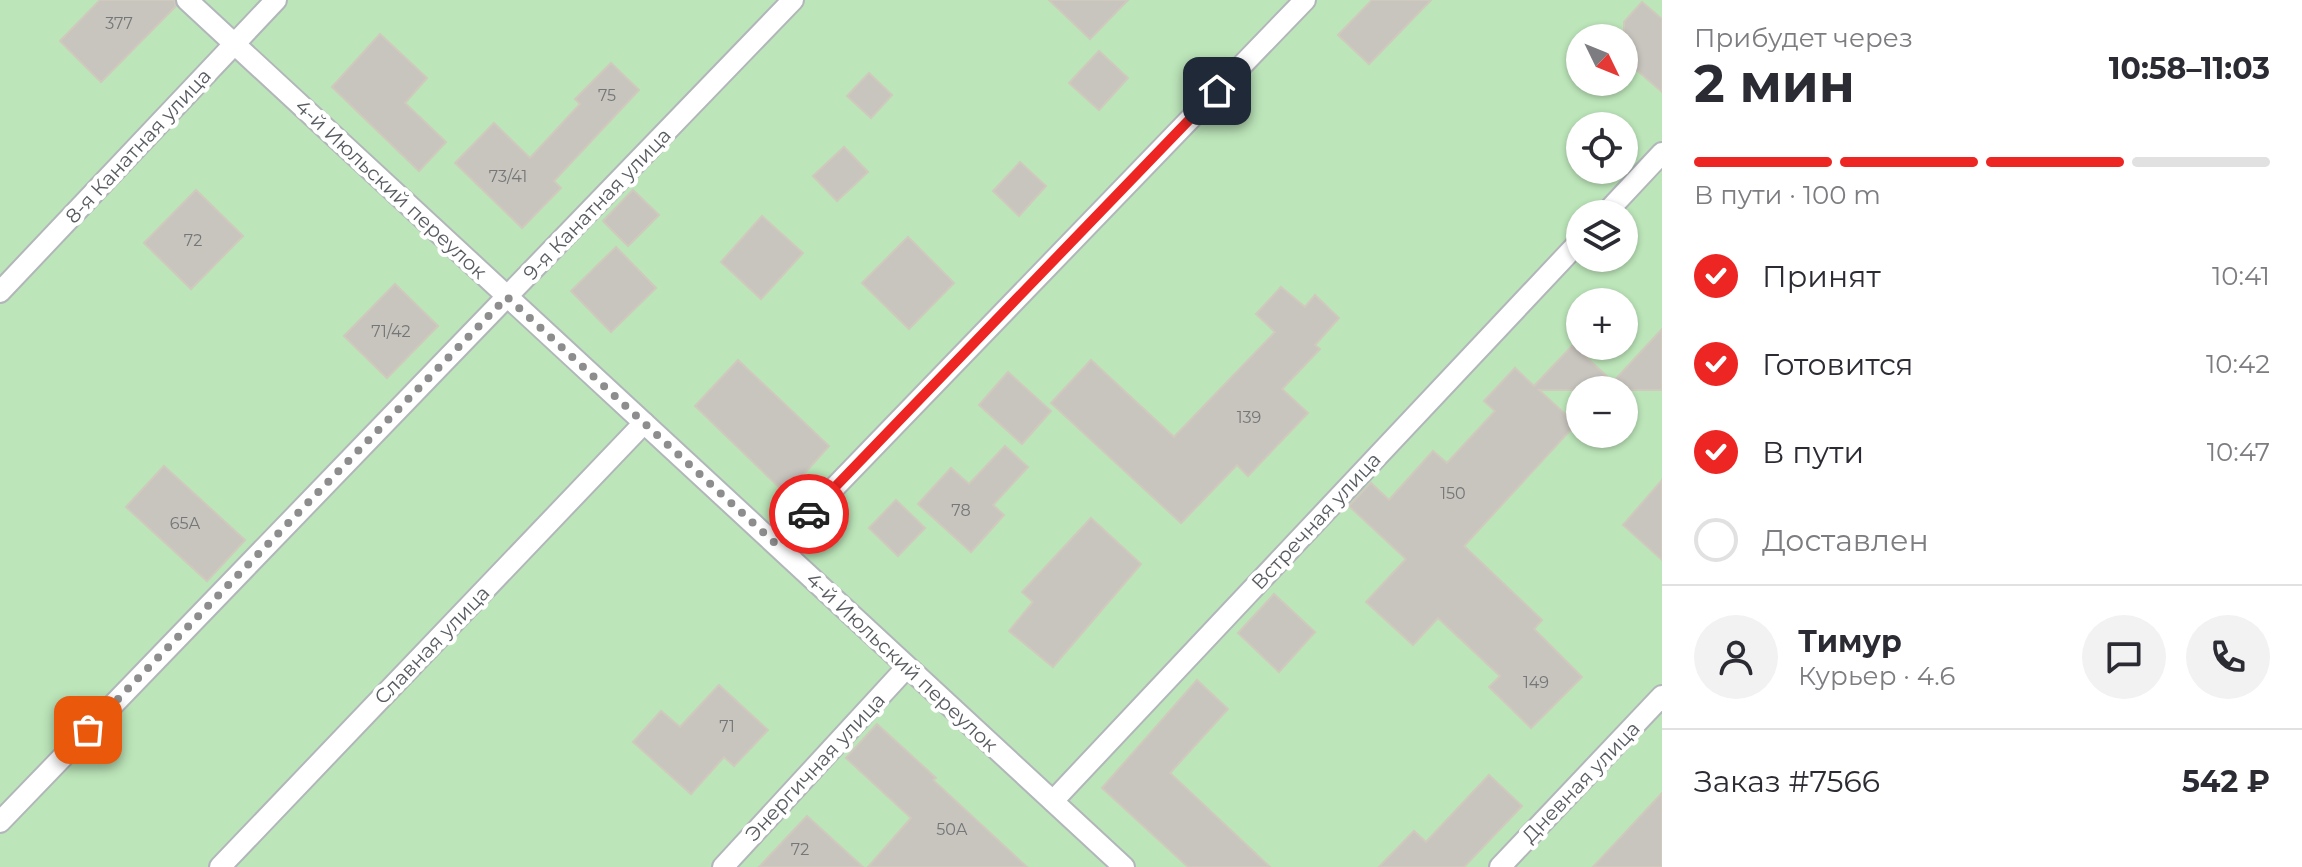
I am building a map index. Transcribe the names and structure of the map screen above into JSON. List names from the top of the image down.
{
  "streets": {
    "lane": [
      "8-я Канатная улица",
      "4-й Июльский переулок",
      "9-я Канатная улица",
      "Встречная улица",
      "Славная улица",
      "Энергичная улица",
      "Дневная улица"
    ]
  },
  "crossings": [
    ["8-я Канатная улица", "4-й Июльский переулок"],
    ["4-й Июльский переулок", "9-я Канатная улица"],
    ["4-й Июльский переулок", "Встречная улица"],
    ["4-й Июльский переулок", "Славная улица"],
    ["4-й Июльский переулок", "Энергичная улица"]
  ],
  "house_numbers": [
    "377",
    "75",
    "73/41",
    "72",
    "71/42",
    "139",
    "150",
    "78",
    "65А",
    "149",
    "71",
    "50А",
    "72"
  ],
  "north": "bottom right",
  "page": {
    "heading": ["2 мин", "Прибудет через", "10:58–11:03"],
    "panel": [
      "Тимур",
      "Курьер · 4.6",
      "Заказ #7566",
      "542 ₽"
    ],
    "map_buttons": ["+", "−"],
    "bar": "В пути · 100 m",
    "list": [
      ["Принят", "10:41"],
      ["Готовится", "10:42"],
      ["В пути", "10:47"],
      "Доставлен"
    ]
  }
}
